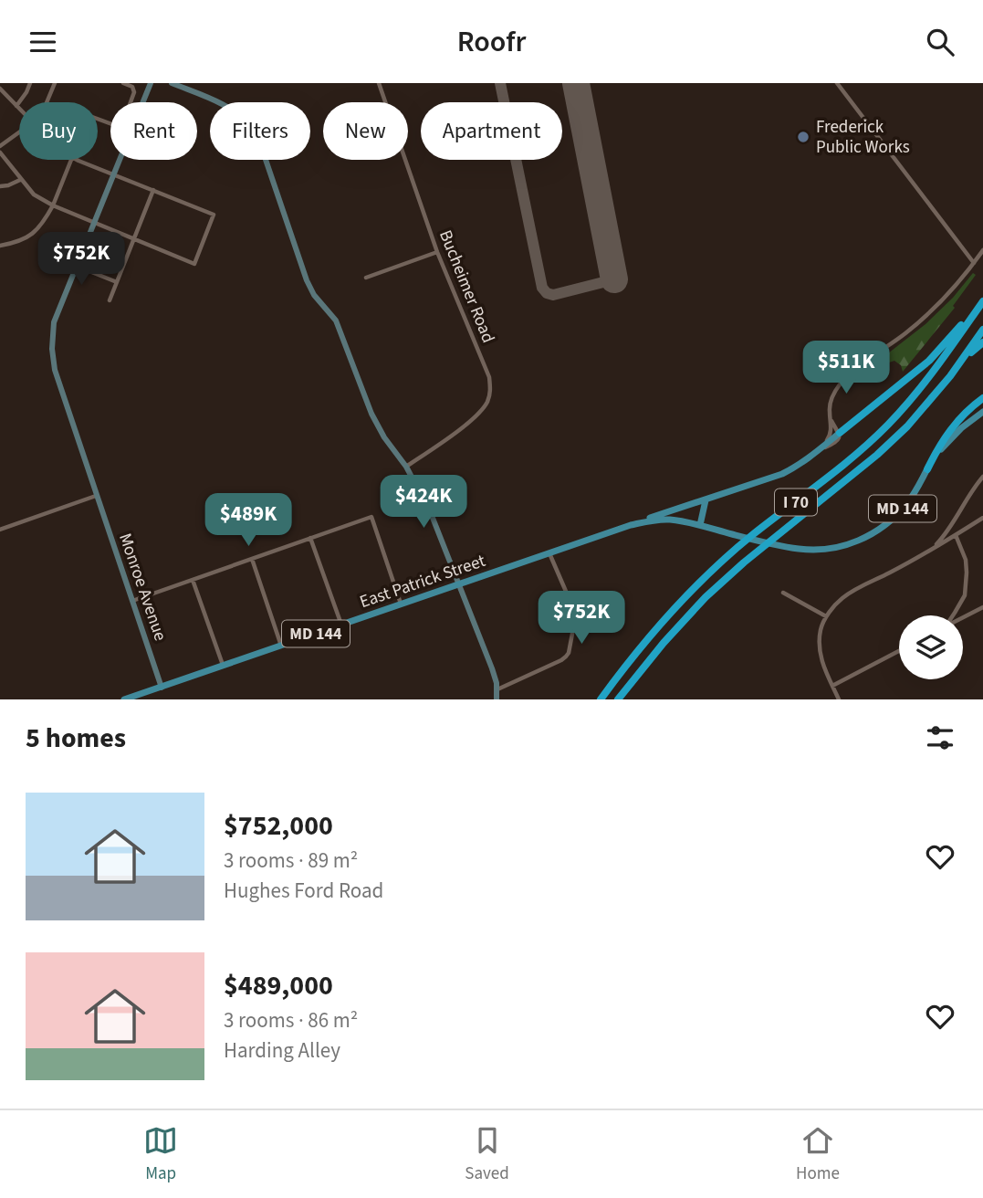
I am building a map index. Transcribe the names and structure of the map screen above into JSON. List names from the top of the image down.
{
  "streets": {
    "highway": ["I 70"],
    "main road": ["MD 144", "East Patrick Street", "Monroe Avenue"],
    "street": ["Bucheimer Road"]
  },
  "crossings": [
    ["MD 144", "East Patrick Street"],
    ["East Patrick Street", "Monroe Avenue"]
  ],
  "places": ["Frederick Public Works"],
  "page": {
    "header": "Roofr",
    "chip": [
      "Buy",
      "Rent",
      "Filters",
      "New",
      "Apartment"
    ],
    "price": [
      "$752K",
      "$511K",
      "$424K",
      "$489K",
      "$752K"
    ],
    "heading": "5 homes",
    "list": [
      {
        "name": "$752,000",
        "note": "3 rooms · 89 m² · Hughes Ford Road"
      },
      {
        "name": "$489,000",
        "note": "3 rooms · 86 m² · Harding Alley"
      }
    ],
    "tabs": ["Map", "Saved", "Home"]
  }
}
